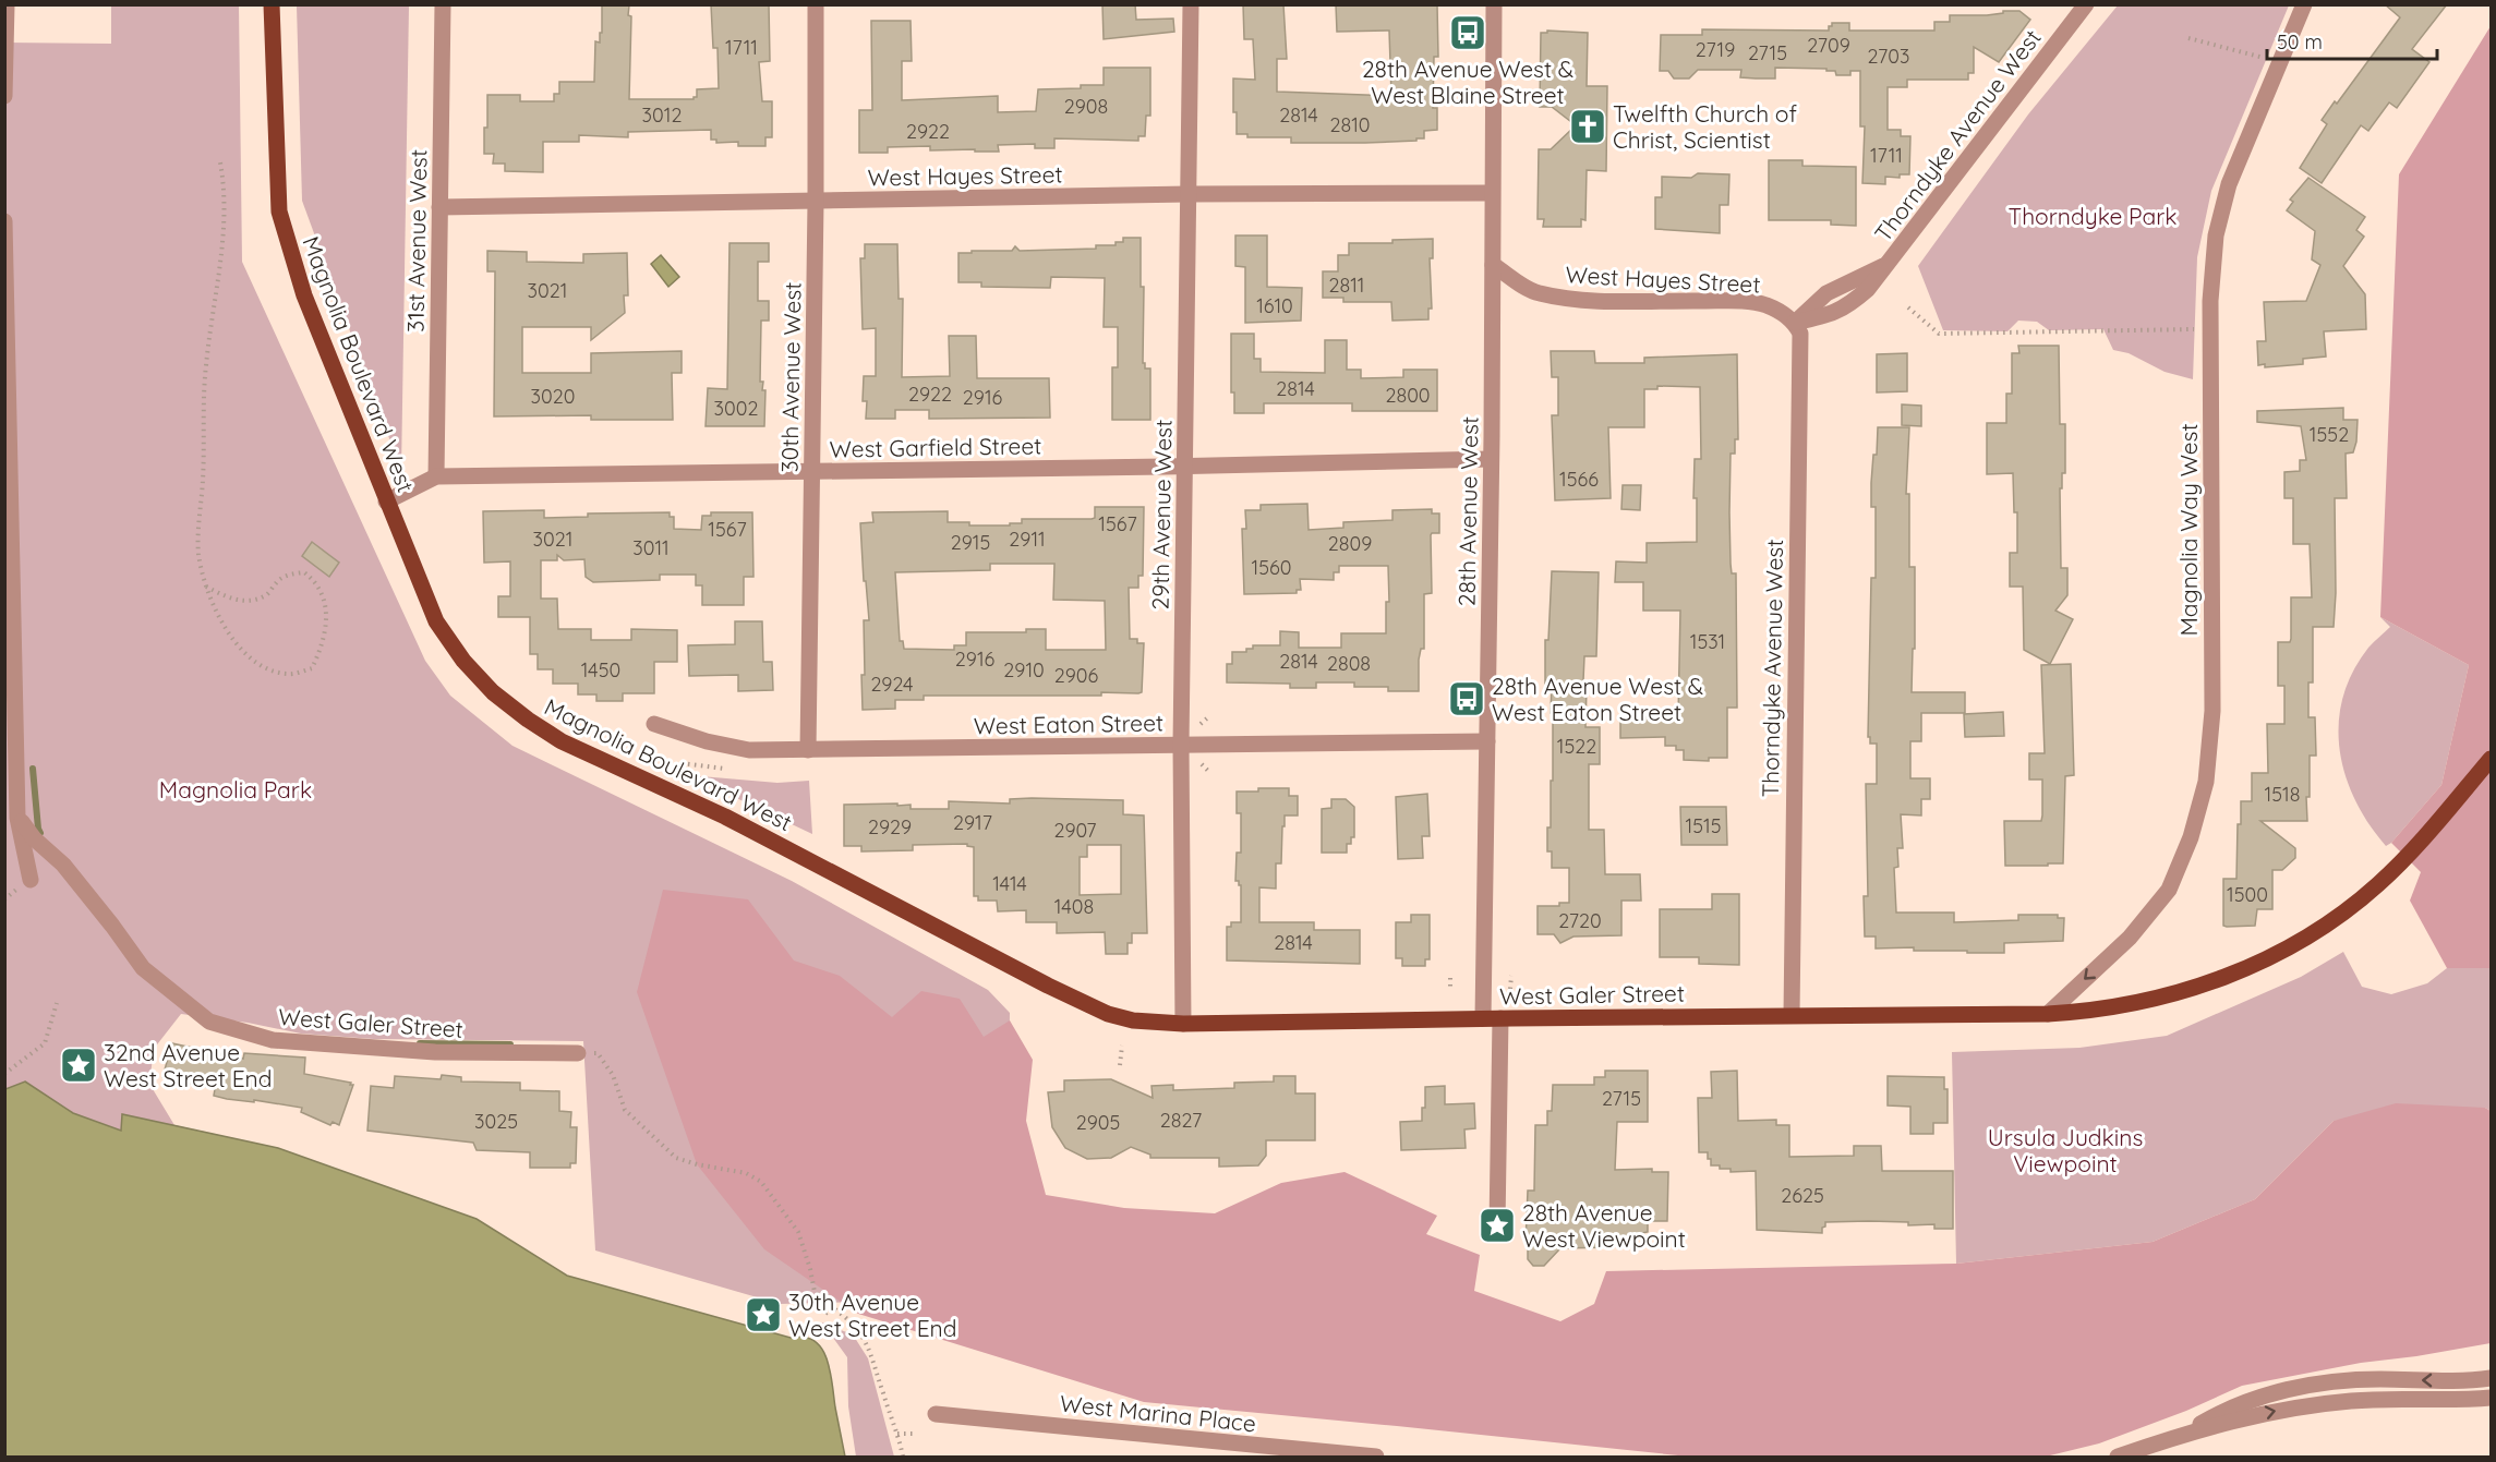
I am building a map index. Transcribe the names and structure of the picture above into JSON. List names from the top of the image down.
{
  "streets": {
    "main road": ["Magnolia Boulevard West", "West Galer Street"],
    "street": [
      "Thorndyke Avenue West",
      "West Hayes Street",
      "31st Avenue West",
      "30th Avenue West",
      "West Garfield Street",
      "28th Avenue West",
      "29th Avenue West",
      "Magnolia Way West",
      "West Eaton Street",
      "West Marina Place"
    ]
  },
  "crossings": [
    ["Thorndyke Avenue West", "West Hayes Street"],
    ["Thorndyke Avenue West", "West Galer Street"],
    ["West Hayes Street", "31st Avenue West"],
    ["West Hayes Street", "30th Avenue West"],
    ["West Hayes Street", "28th Avenue West"],
    ["West Hayes Street", "29th Avenue West"],
    ["31st Avenue West", "West Garfield Street"],
    ["Magnolia Boulevard West", "West Garfield Street"],
    ["Magnolia Boulevard West", "West Galer Street"],
    ["30th Avenue West", "West Garfield Street"],
    ["30th Avenue West", "West Eaton Street"],
    ["West Garfield Street", "28th Avenue West"],
    ["West Garfield Street", "29th Avenue West"],
    ["28th Avenue West", "West Eaton Street"],
    ["28th Avenue West", "West Galer Street"],
    ["29th Avenue West", "West Eaton Street"],
    ["29th Avenue West", "West Galer Street"],
    ["Magnolia Way West", "West Galer Street"]
  ],
  "one_way": ["Magnolia Way West"],
  "parks": ["Thorndyke Park", "Magnolia Park", "Ursula Judkins Viewpoint"],
  "places": {
    "bus stop": ["28th Avenue West & West Blaine Street", "28th Avenue West & West Eaton Street"],
    "church": ["Twelfth Church of Christ, Scientist"],
    "place": ["32nd Avenue West Street End", "28th Avenue West Viewpoint", "30th Avenue West Street End"]
  },
  "house_numbers": [
    "2709",
    "1711",
    "2719",
    "2715",
    "2703",
    "2908",
    "3012",
    "2814",
    "2810",
    "2922",
    "1711",
    "2811",
    "3021",
    "1610",
    "2814",
    "2922",
    "2800",
    "3020",
    "2916",
    "3002",
    "1552",
    "1566",
    "1567",
    "1567",
    "3021",
    "2911",
    "2915",
    "2809",
    "3011",
    "1560",
    "1531",
    "2916",
    "2814",
    "2808",
    "1450",
    "2910",
    "2906",
    "2924",
    "1522",
    "1518",
    "2917",
    "1515",
    "2929",
    "2907",
    "1414",
    "1500",
    "1408",
    "2720",
    "2814",
    "2715",
    "2827",
    "3025",
    "2905",
    "2625"
  ],
  "scale_bar": "50 m"
}
